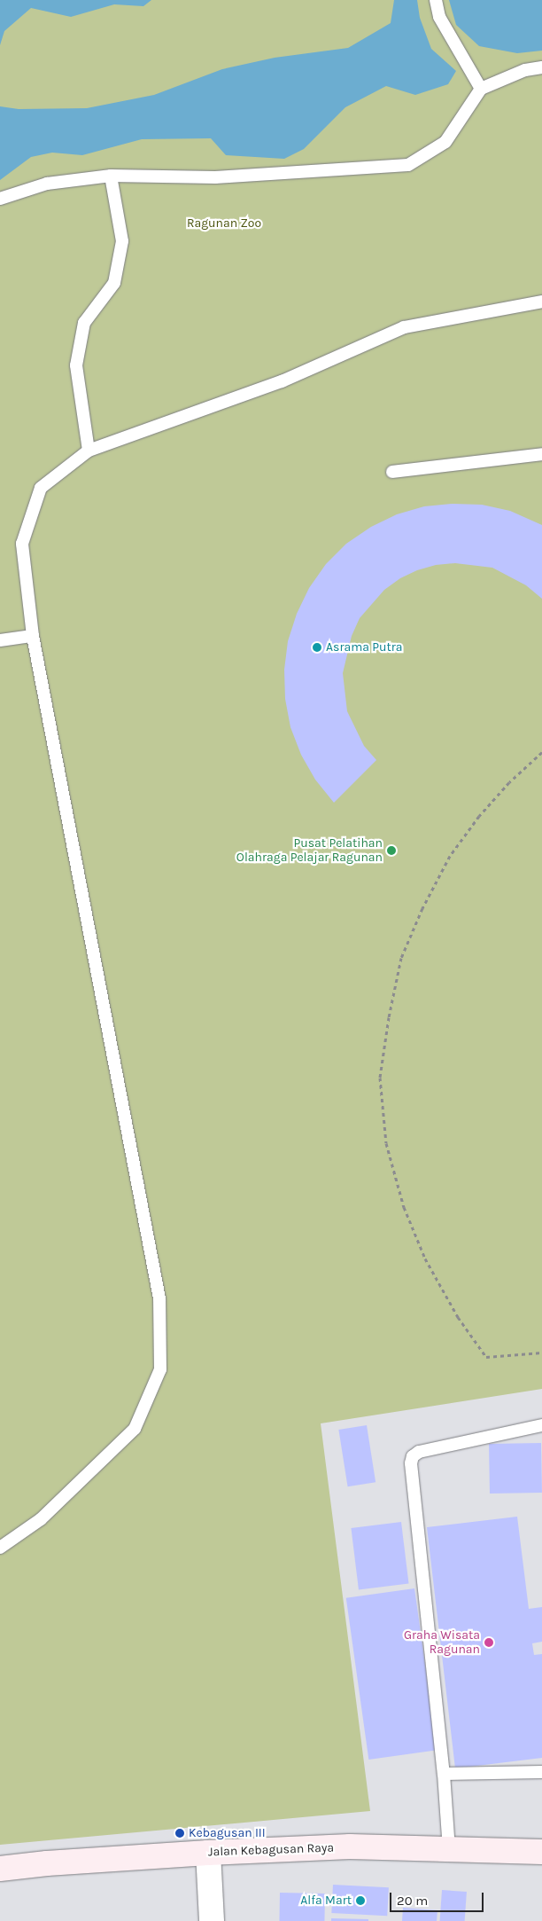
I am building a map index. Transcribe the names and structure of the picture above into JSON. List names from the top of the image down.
{
  "streets": {
    "main road": ["Jalan Kebagusan Raya"]
  },
  "parks": ["Ragunan Zoo"],
  "places": [
    "Asrama Putra",
    "Pusat Pelatihan Olahraga Pelajar Ragunan",
    "Graha Wisata Ragunan",
    "Kebagusan III",
    "Alfa Mart"
  ],
  "scale_bar": "20 m"
}
